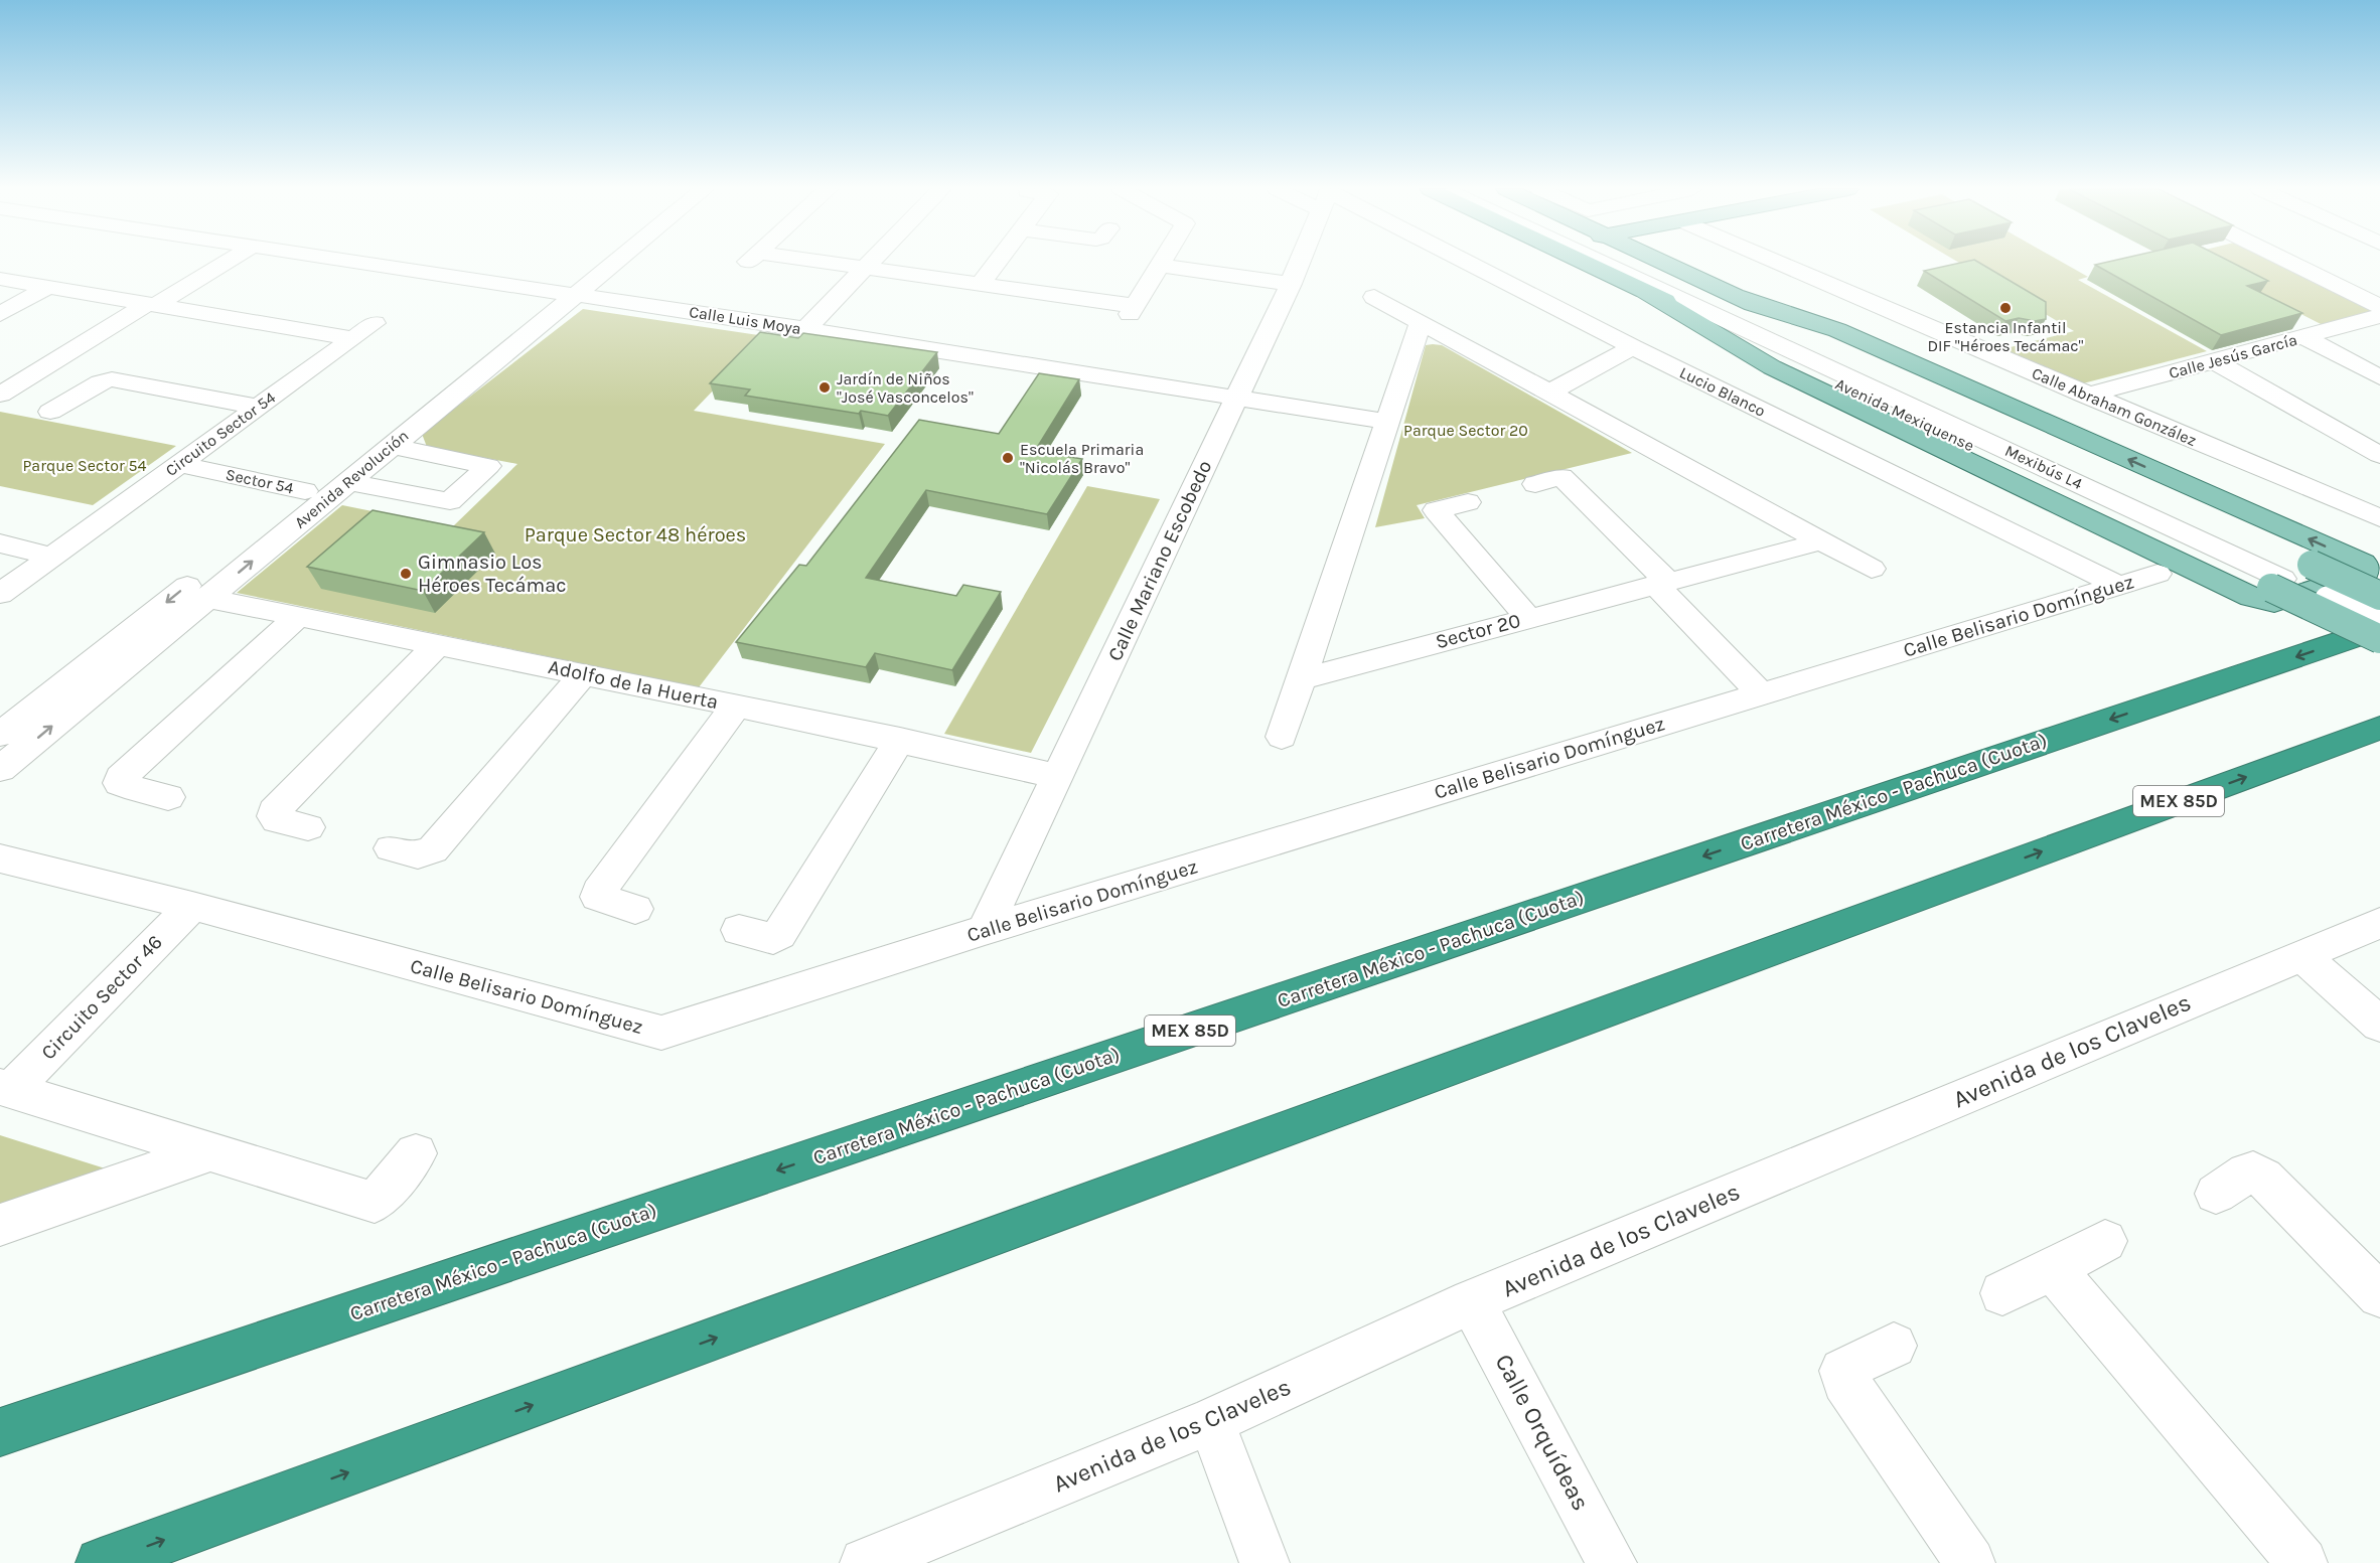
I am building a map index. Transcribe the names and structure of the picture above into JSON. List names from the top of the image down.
{
  "streets": {
    "highway": ["Carretera México - Pachuca (Cuota)", "MEX 85D"],
    "main road": ["Avenida Mexiquense"],
    "street": [
      "Calle Luis Moya",
      "Calle Jesús García",
      "Lucio Blanco",
      "Calle Abraham González",
      "Circuito Sector 54",
      "Mexibús L4",
      "Avenida Revolución",
      "Sector 54",
      "Calle Mariano Escobedo",
      "Calle Belisario Domínguez",
      "Sector 20",
      "Adolfo de la Huerta",
      "Circuito Sector 46",
      "Avenida de los Claveles",
      "Calle Orquídeas"
    ]
  },
  "crossings": [
    ["Calle Luis Moya", "Avenida Revolución"],
    ["Calle Luis Moya", "Calle Mariano Escobedo"],
    ["Calle Jesús García", "Calle Abraham González"],
    ["Lucio Blanco", "Calle Belisario Domínguez"],
    ["Avenida Mexiquense", "Mexibús L4"],
    ["Circuito Sector 54", "Sector 54"],
    ["Avenida Revolución", "Sector 54"],
    ["Avenida Revolución", "Adolfo de la Huerta"],
    ["Calle Mariano Escobedo", "Calle Belisario Domínguez"],
    ["Calle Mariano Escobedo", "Adolfo de la Huerta"],
    ["Calle Belisario Domínguez", "Circuito Sector 46"],
    ["Avenida de los Claveles", "Calle Orquídeas"]
  ],
  "parks": ["Parque Sector 20", "Parque Sector 54", "Parque Sector 48 héroes"],
  "places": [
    "Estancia Infantil DIF \"Héroes Tecámac\"",
    "Jardín de Niños \"José Vasconcelos\"",
    "Escuela Primaria \"Nicolás Bravo\"",
    "Gimnasio Los Héroes Tecámac"
  ]
}
